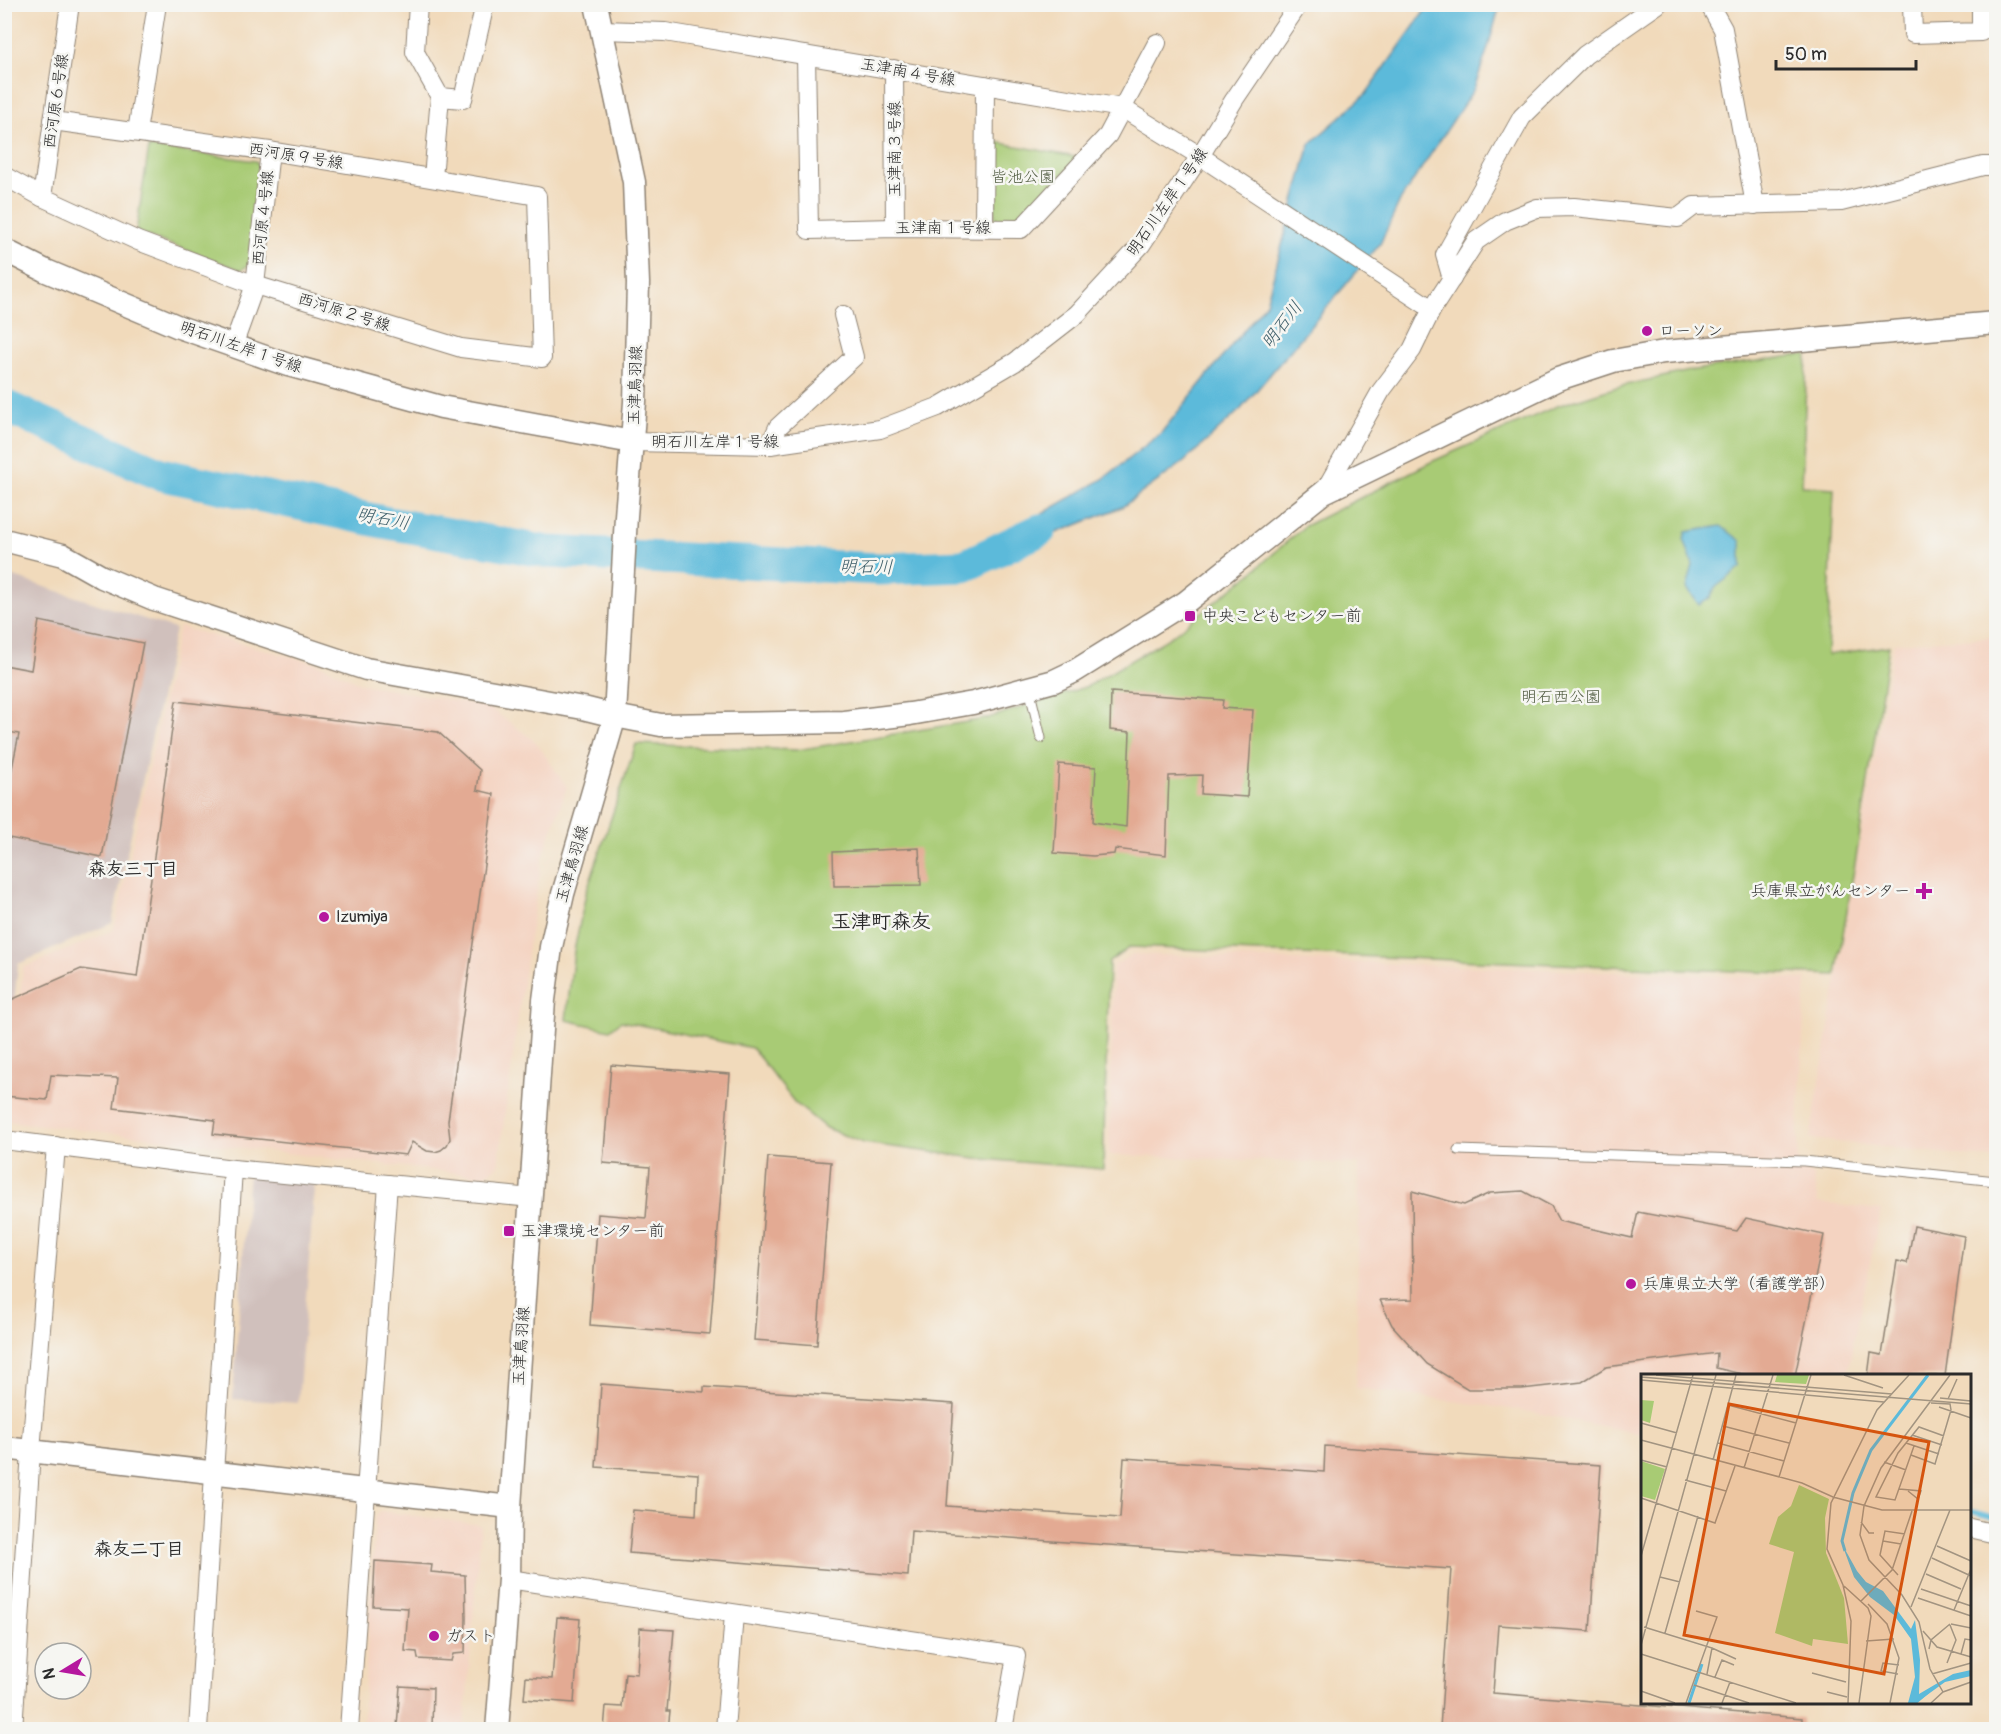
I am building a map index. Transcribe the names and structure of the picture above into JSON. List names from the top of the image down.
{
  "streets": {
    "street": [
      "玉津南４号線",
      "西河原６号線",
      "玉津南３号線",
      "西河原９号線",
      "明石川左岸１号線",
      "西河原４号線",
      "玉津南１号線",
      "西河原２号線",
      "玉津鳥羽線"
    ]
  },
  "crossings": [
    ["玉津南４号線", "玉津南３号線"],
    ["玉津南４号線", "明石川左岸１号線"],
    ["玉津南４号線", "玉津南１号線"],
    ["玉津南４号線", "玉津鳥羽線"],
    ["西河原６号線", "西河原９号線"],
    ["西河原６号線", "西河原２号線"],
    ["玉津南３号線", "玉津南１号線"],
    ["西河原９号線", "西河原４号線"],
    ["西河原９号線", "西河原２号線"],
    ["明石川左岸１号線", "西河原４号線"],
    ["明石川左岸１号線", "玉津鳥羽線"],
    ["西河原４号線", "西河原２号線"]
  ],
  "districts": ["森友三丁目", "玉津町森友", "森友二丁目"],
  "water": ["明石川"],
  "parks": ["皆池公園", "明石西公園"],
  "places": {
    "other": [
      "ローソン",
      "Izumiya",
      "兵庫県立大学（看護学部）",
      "ガスト"
    ],
    "transit": ["中央こどもセンター前", "玉津環境センター前"],
    "health": ["兵庫県立がんセンター"]
  },
  "scale_bar": "50 m",
  "north": "left"
}
